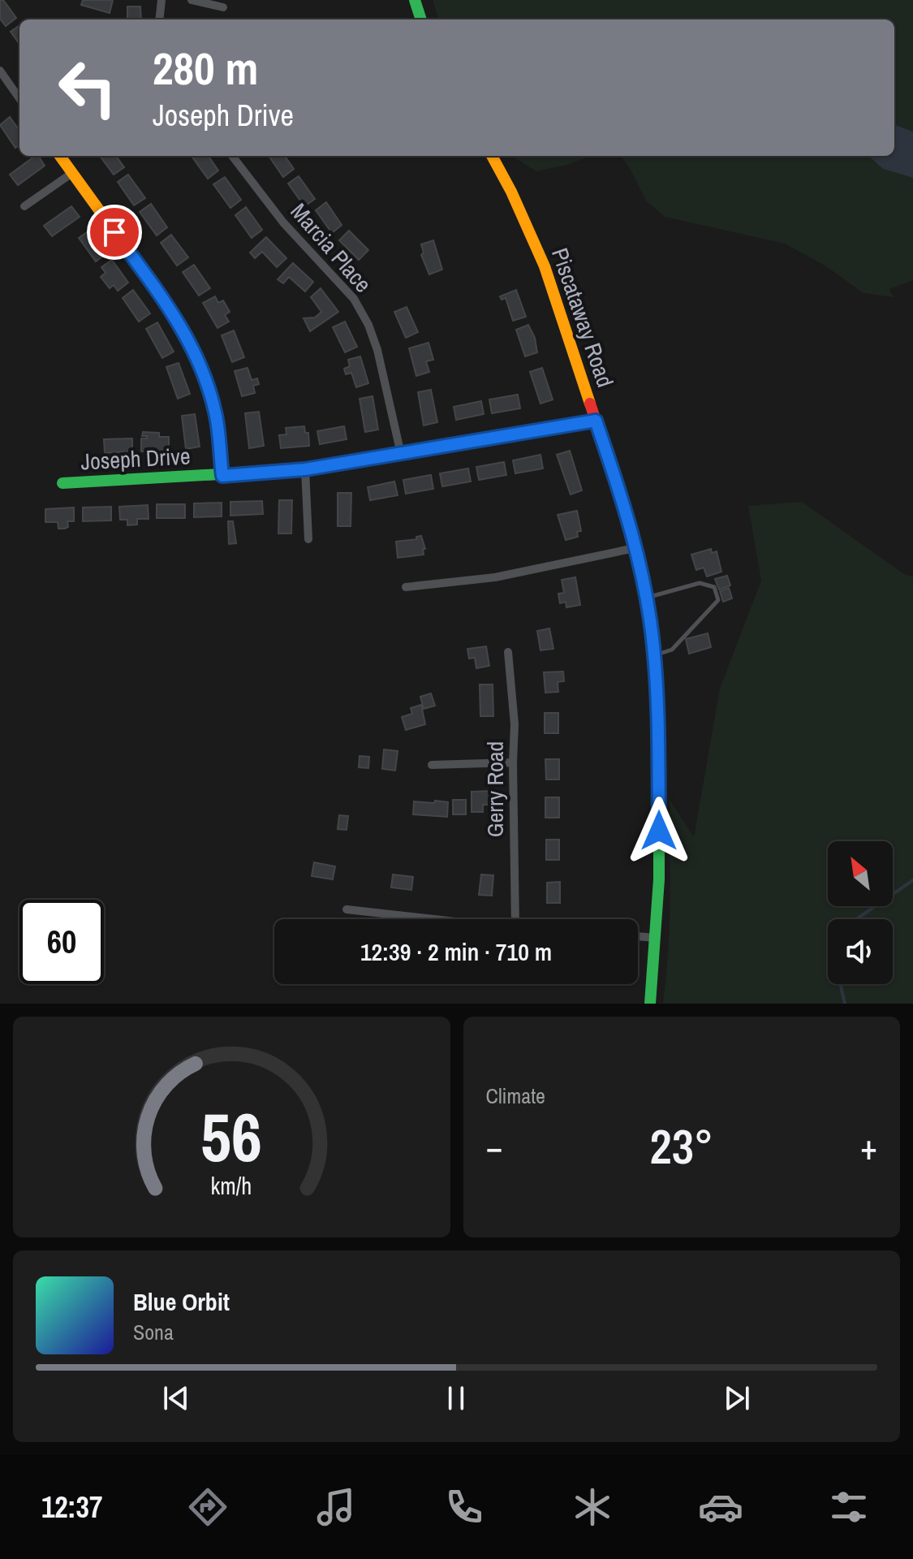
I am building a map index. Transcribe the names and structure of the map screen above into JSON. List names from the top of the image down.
{
  "streets": {
    "street": [
      "Marcia Place",
      "Piscataway Road",
      "Joseph Drive",
      "Gerry Road"
    ]
  },
  "crossings": [
    ["Marcia Place", "Joseph Drive"],
    ["Piscataway Road", "Joseph Drive"]
  ],
  "north": "top left",
  "page": {
    "turn": ["280 m", "Joseph Drive"],
    "limit": "60",
    "trip": "12:39 · 2 min · 710 m",
    "tile": "Climate",
    "heat": ["−", "23°", "+"],
    "song": ["Blue Orbit", "Sona"],
    "tabs": "12:37",
    "gauge": ["56", "km/h"]
  }
}
